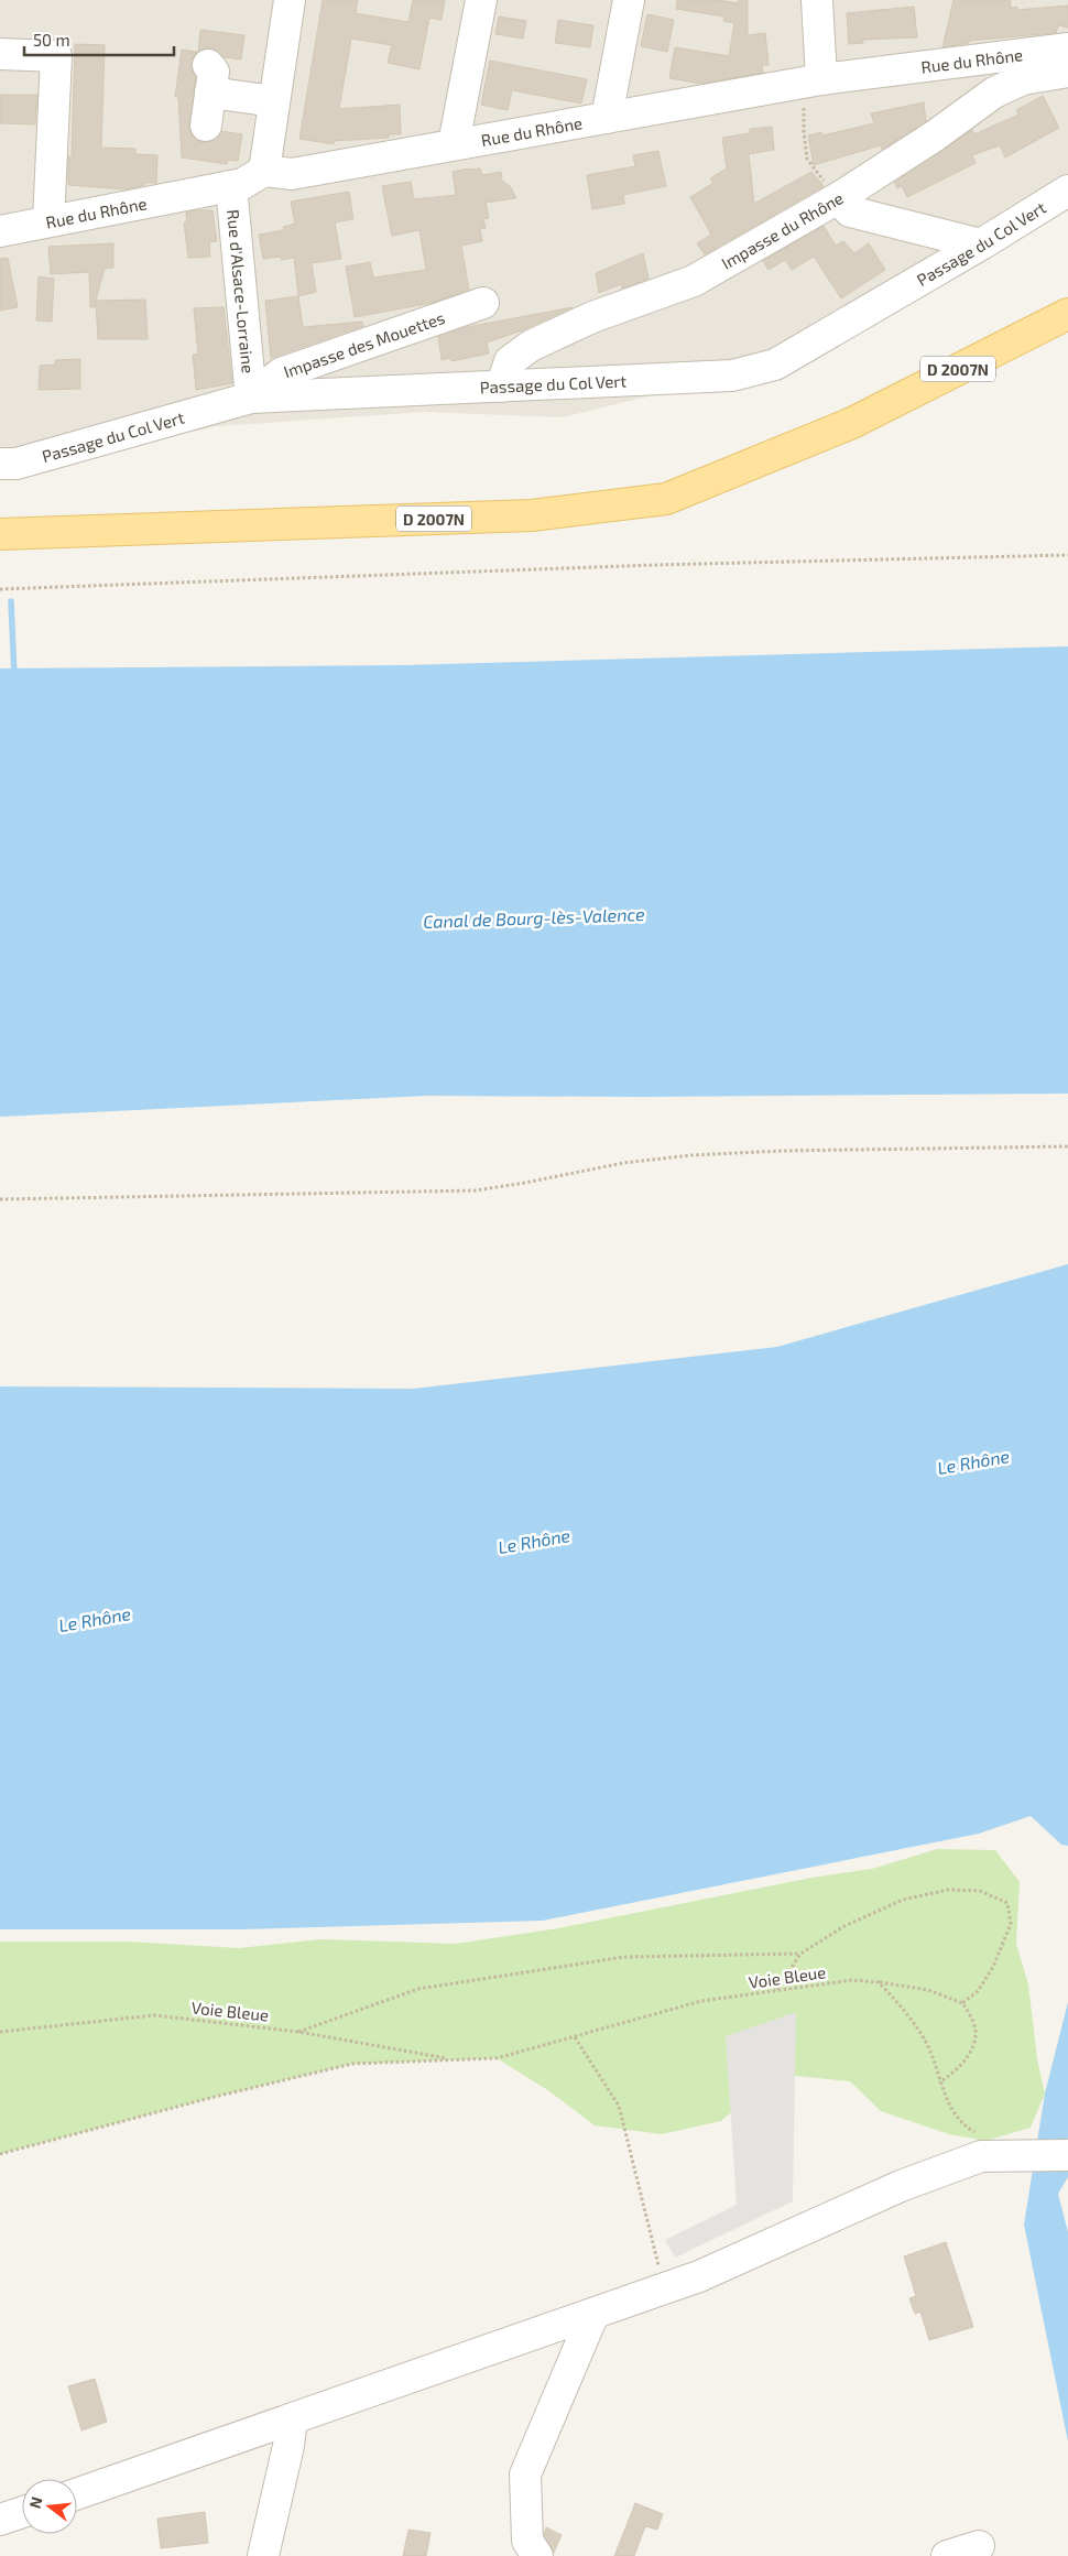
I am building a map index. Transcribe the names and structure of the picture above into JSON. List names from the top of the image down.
{
  "streets": {
    "main road": ["D 2007N"],
    "street": [
      "Rue du Rhône",
      "Impasse du Rhône",
      "Passage du Col Vert",
      "Rue d'Alsace-Lorraine",
      "Impasse des Mouettes"
    ],
    "path": ["Voie Bleue"]
  },
  "crossings": [
    ["Rue du Rhône", "Rue d'Alsace-Lorraine"],
    ["Impasse du Rhône", "Passage du Col Vert"],
    ["Passage du Col Vert", "Rue d'Alsace-Lorraine"],
    ["Passage du Col Vert", "Impasse des Mouettes"],
    ["Rue d'Alsace-Lorraine", "Impasse des Mouettes"]
  ],
  "water": ["Canal de Bourg-lès-Valence", "Le Rhône"],
  "scale_bar": "50 m",
  "north": "left"
}
